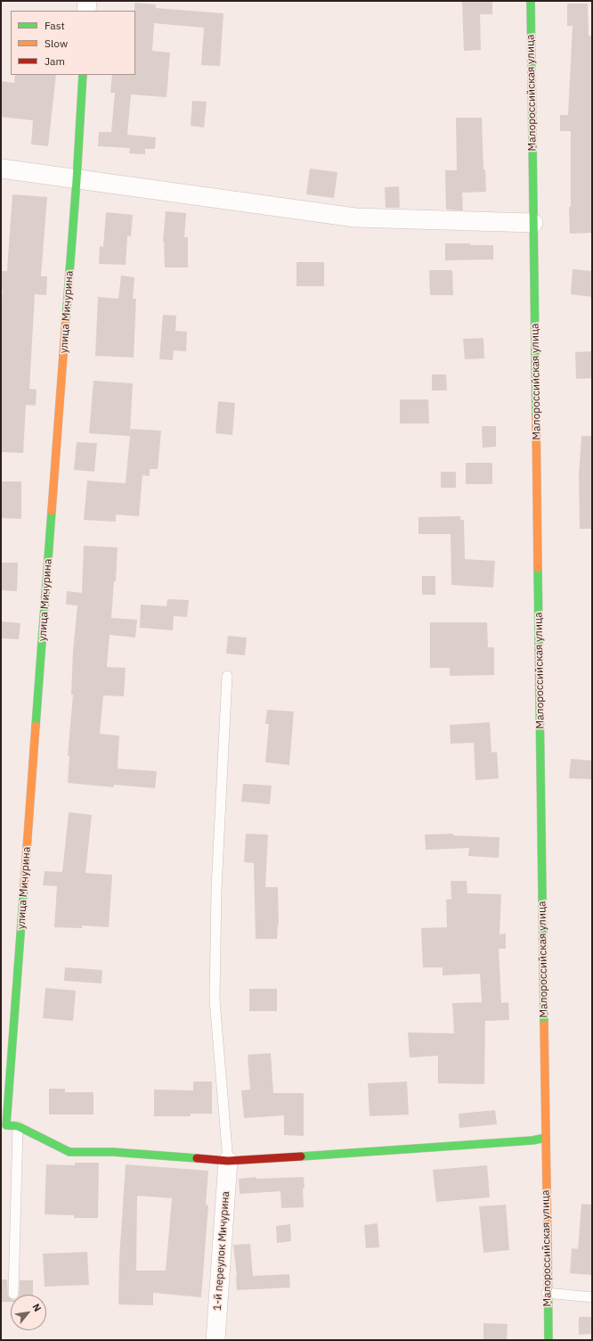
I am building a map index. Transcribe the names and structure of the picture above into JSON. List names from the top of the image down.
{
  "streets": {
    "street": ["Малороссийская улица", "улица Мичурина", "1-й переулок Мичурина"]
  },
  "legend": ["Fast", "Slow", "Jam"],
  "north": "top right"
}
